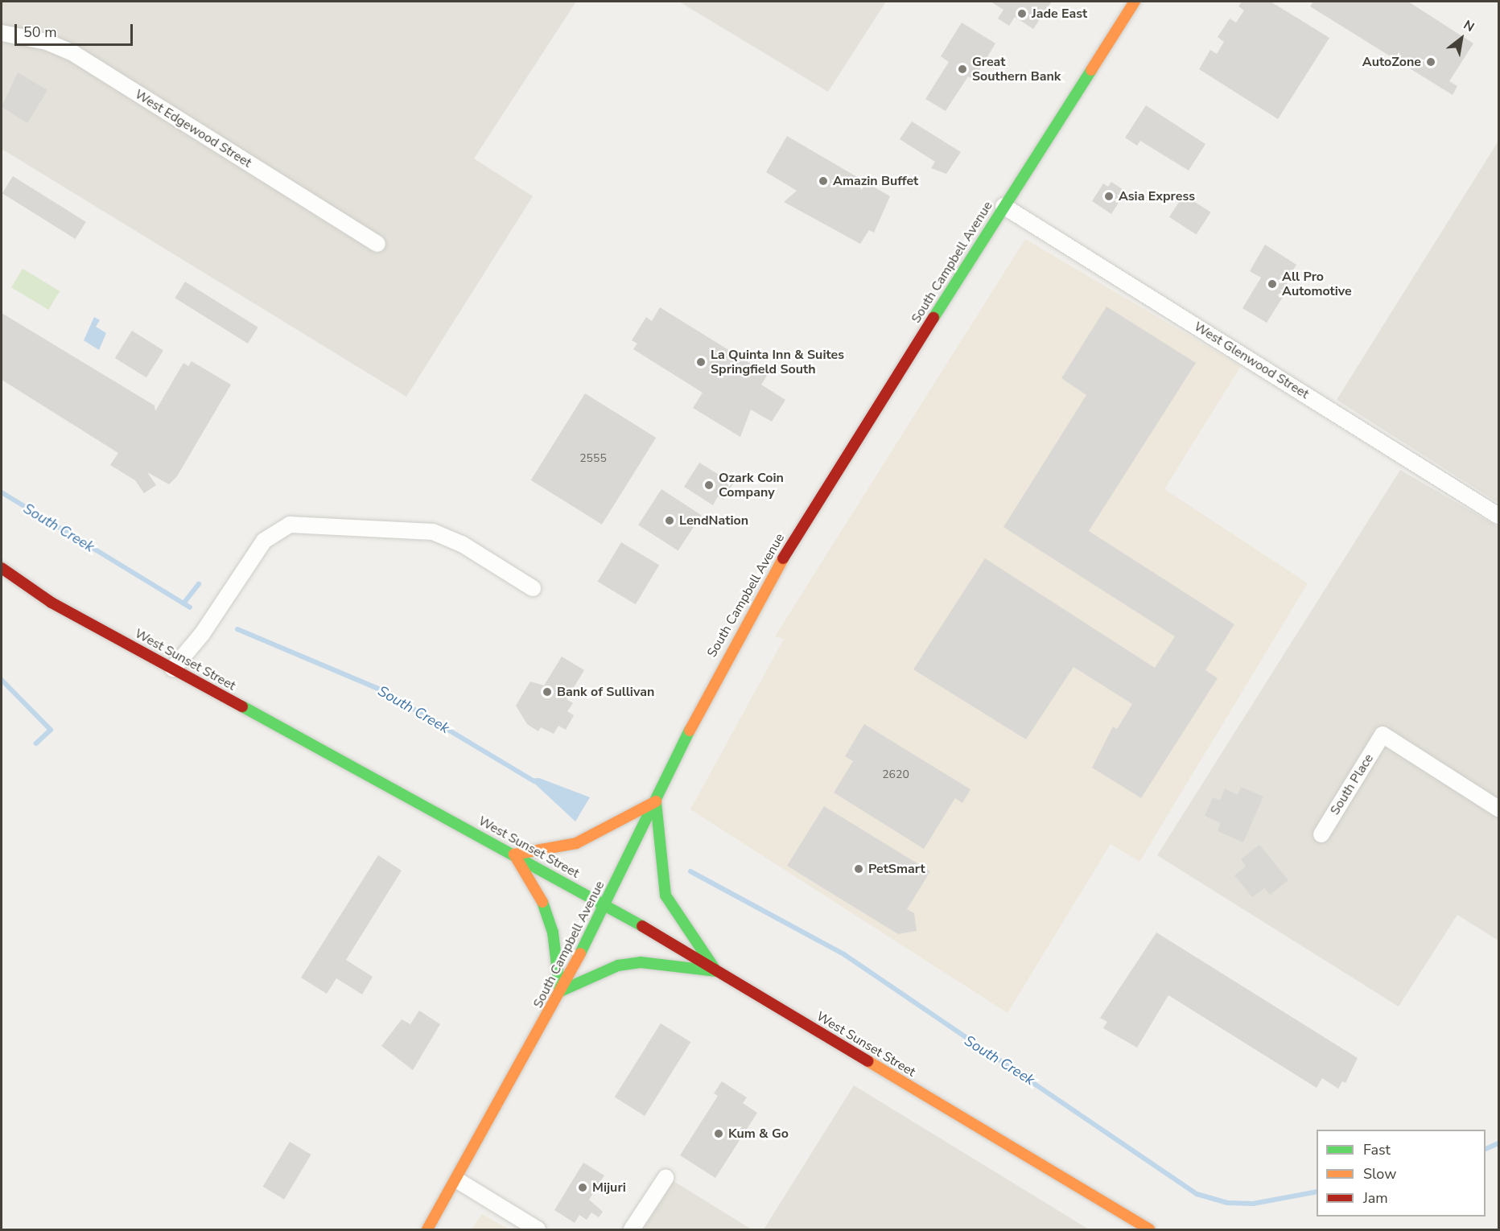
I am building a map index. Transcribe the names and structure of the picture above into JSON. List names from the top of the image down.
{
  "streets": {
    "main road": ["South Campbell Avenue", "West Sunset Street"],
    "street": ["West Edgewood Street", "West Glenwood Street", "South Place"]
  },
  "crossings": [
    ["South Campbell Avenue", "West Glenwood Street"],
    ["South Campbell Avenue", "West Sunset Street"]
  ],
  "water": ["South Creek"],
  "places": [
    "Jade East",
    "AutoZone",
    "Great Southern Bank",
    "Amazin Buffet",
    "Asia Express",
    "All Pro Automotive",
    "La Quinta Inn & Suites Springfield South",
    "Ozark Coin Company",
    "LendNation",
    "Bank of Sullivan",
    "PetSmart",
    "Kum & Go",
    "Mijuri"
  ],
  "house_numbers": ["2555", "2620"],
  "legend": ["Fast", "Slow", "Jam"],
  "scale_bar": "50 m",
  "north": "top right"
}
